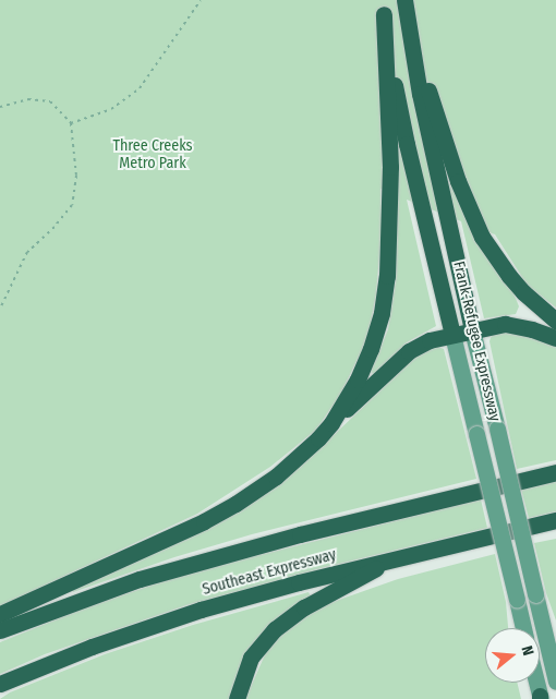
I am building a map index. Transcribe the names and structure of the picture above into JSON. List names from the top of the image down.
{
  "streets": {
    "highway": ["Frank-Refugee Expressway", "Southeast Expressway"]
  },
  "parks": ["Three Creeks Metro Park"],
  "north": "right"
}
